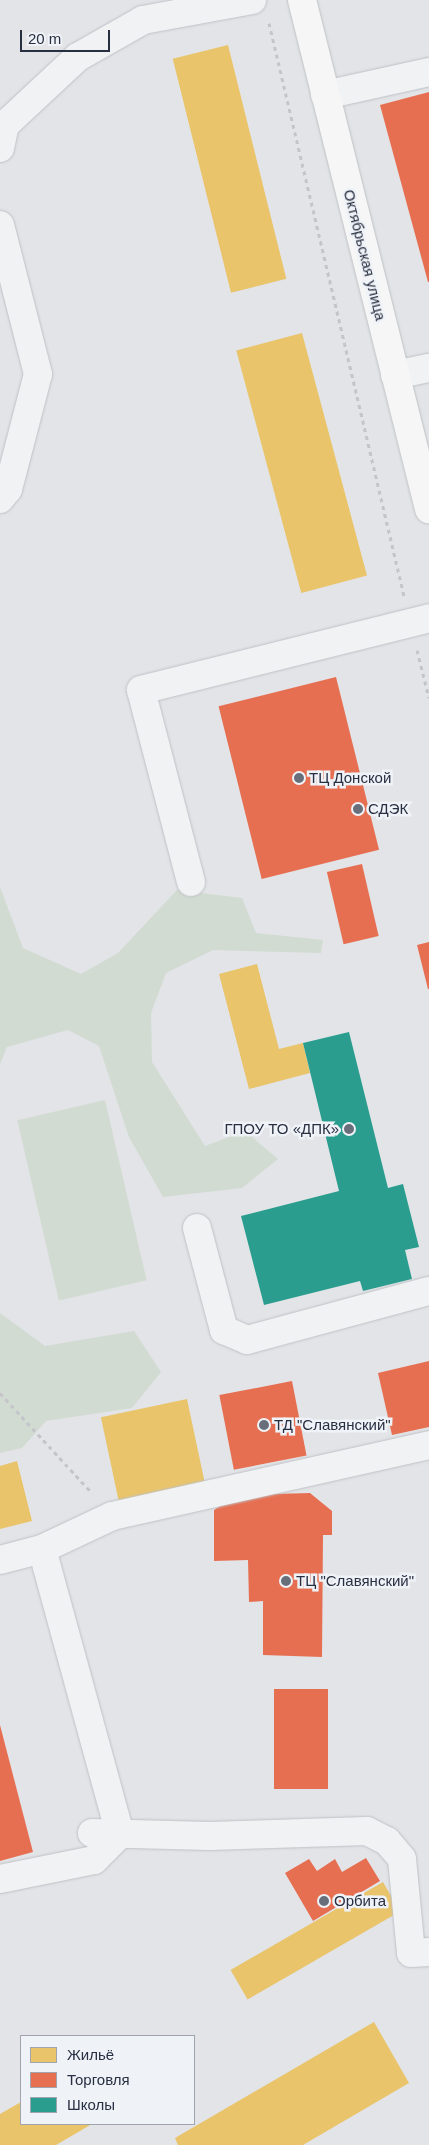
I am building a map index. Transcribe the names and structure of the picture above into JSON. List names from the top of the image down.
{
  "streets": {
    "main road": ["Октябрьская улица"]
  },
  "places": [
    "ТЦ Донской",
    "СДЭК",
    "ГПОУ ТО «ДПК»",
    "ТД \"Славянский\"",
    "ТЦ \"Славянский\"",
    "Орбита"
  ],
  "legend": ["Жильё", "Торговля", "Школы"],
  "scale_bar": "20 m"
}
